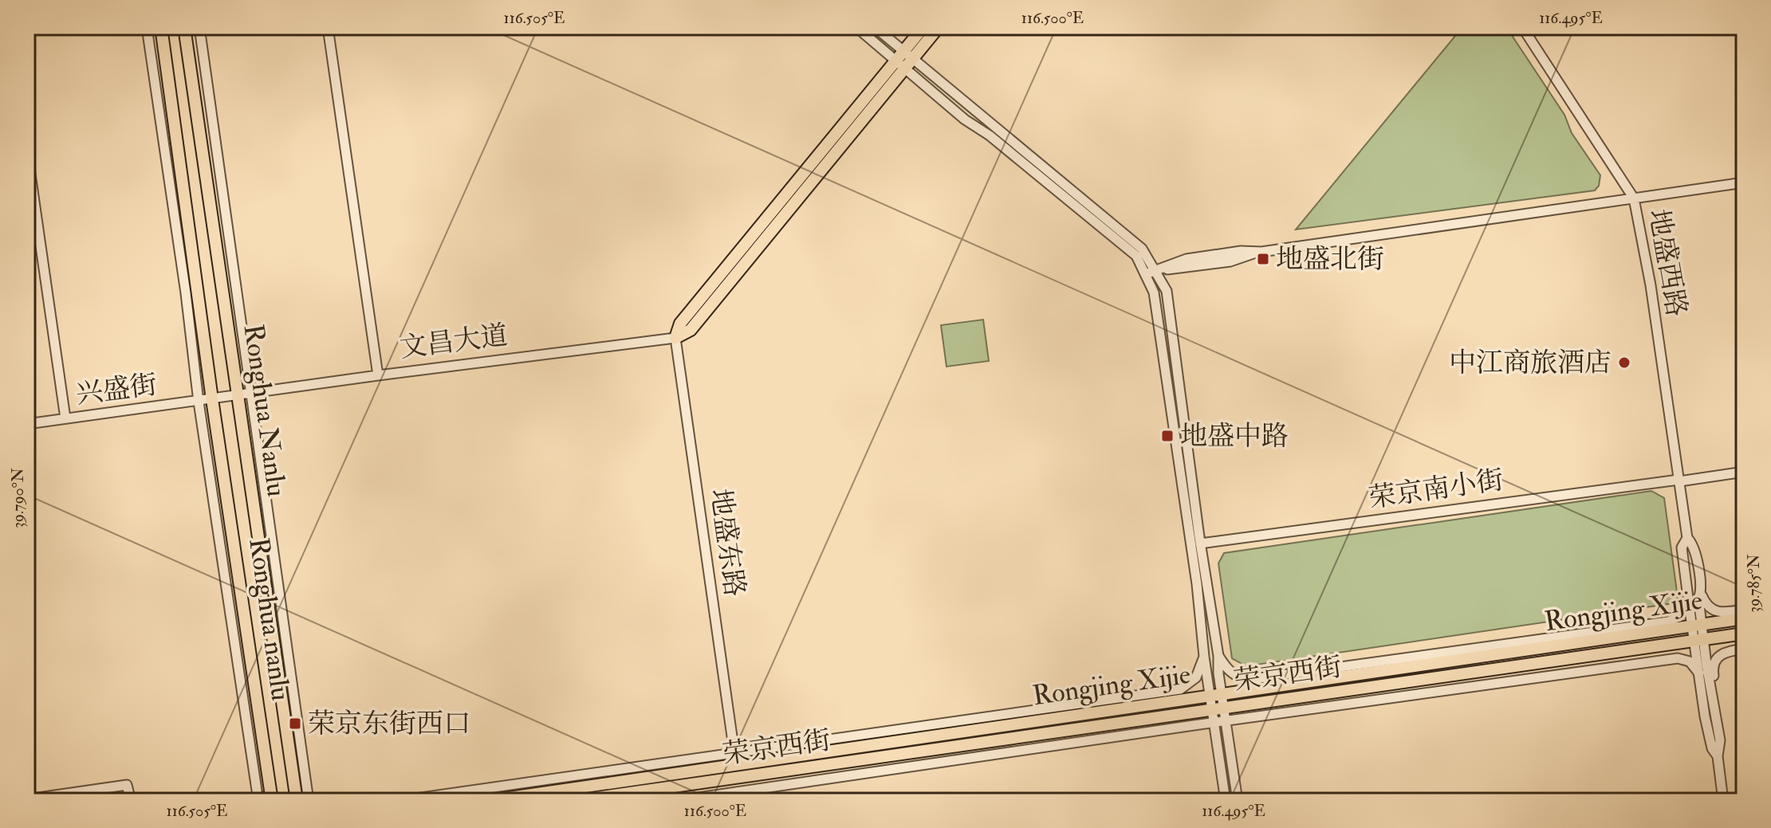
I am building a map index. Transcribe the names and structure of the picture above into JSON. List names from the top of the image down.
{
  "streets": {
    "main road": [
      "Ronghua Nanlu",
      "Rongjing Xijie",
      "Ronghua nanlu",
      "荣京西街"
    ],
    "street": [
      "地盛西路",
      "文昌大道",
      "兴盛街",
      "荣京南小街",
      "地盛东路"
    ]
  },
  "crossings": [
    ["地盛西路", "荣京南小街"],
    ["地盛西路", "Rongjing Xijie"],
    ["文昌大道", "兴盛街"],
    ["文昌大道", "Ronghua Nanlu"],
    ["文昌大道", "地盛东路"],
    ["文昌大道", "Ronghua nanlu"],
    ["兴盛街", "Ronghua nanlu"]
  ],
  "places": {
    "transit": ["地盛北街", "地盛中路", "荣京东街西口"],
    "other": ["中江商旅酒店"]
  },
  "coordinates": [
    "116.505°E",
    "116.500°E",
    "116.495°E",
    "39.790°N",
    "39.785°N"
  ]
}
